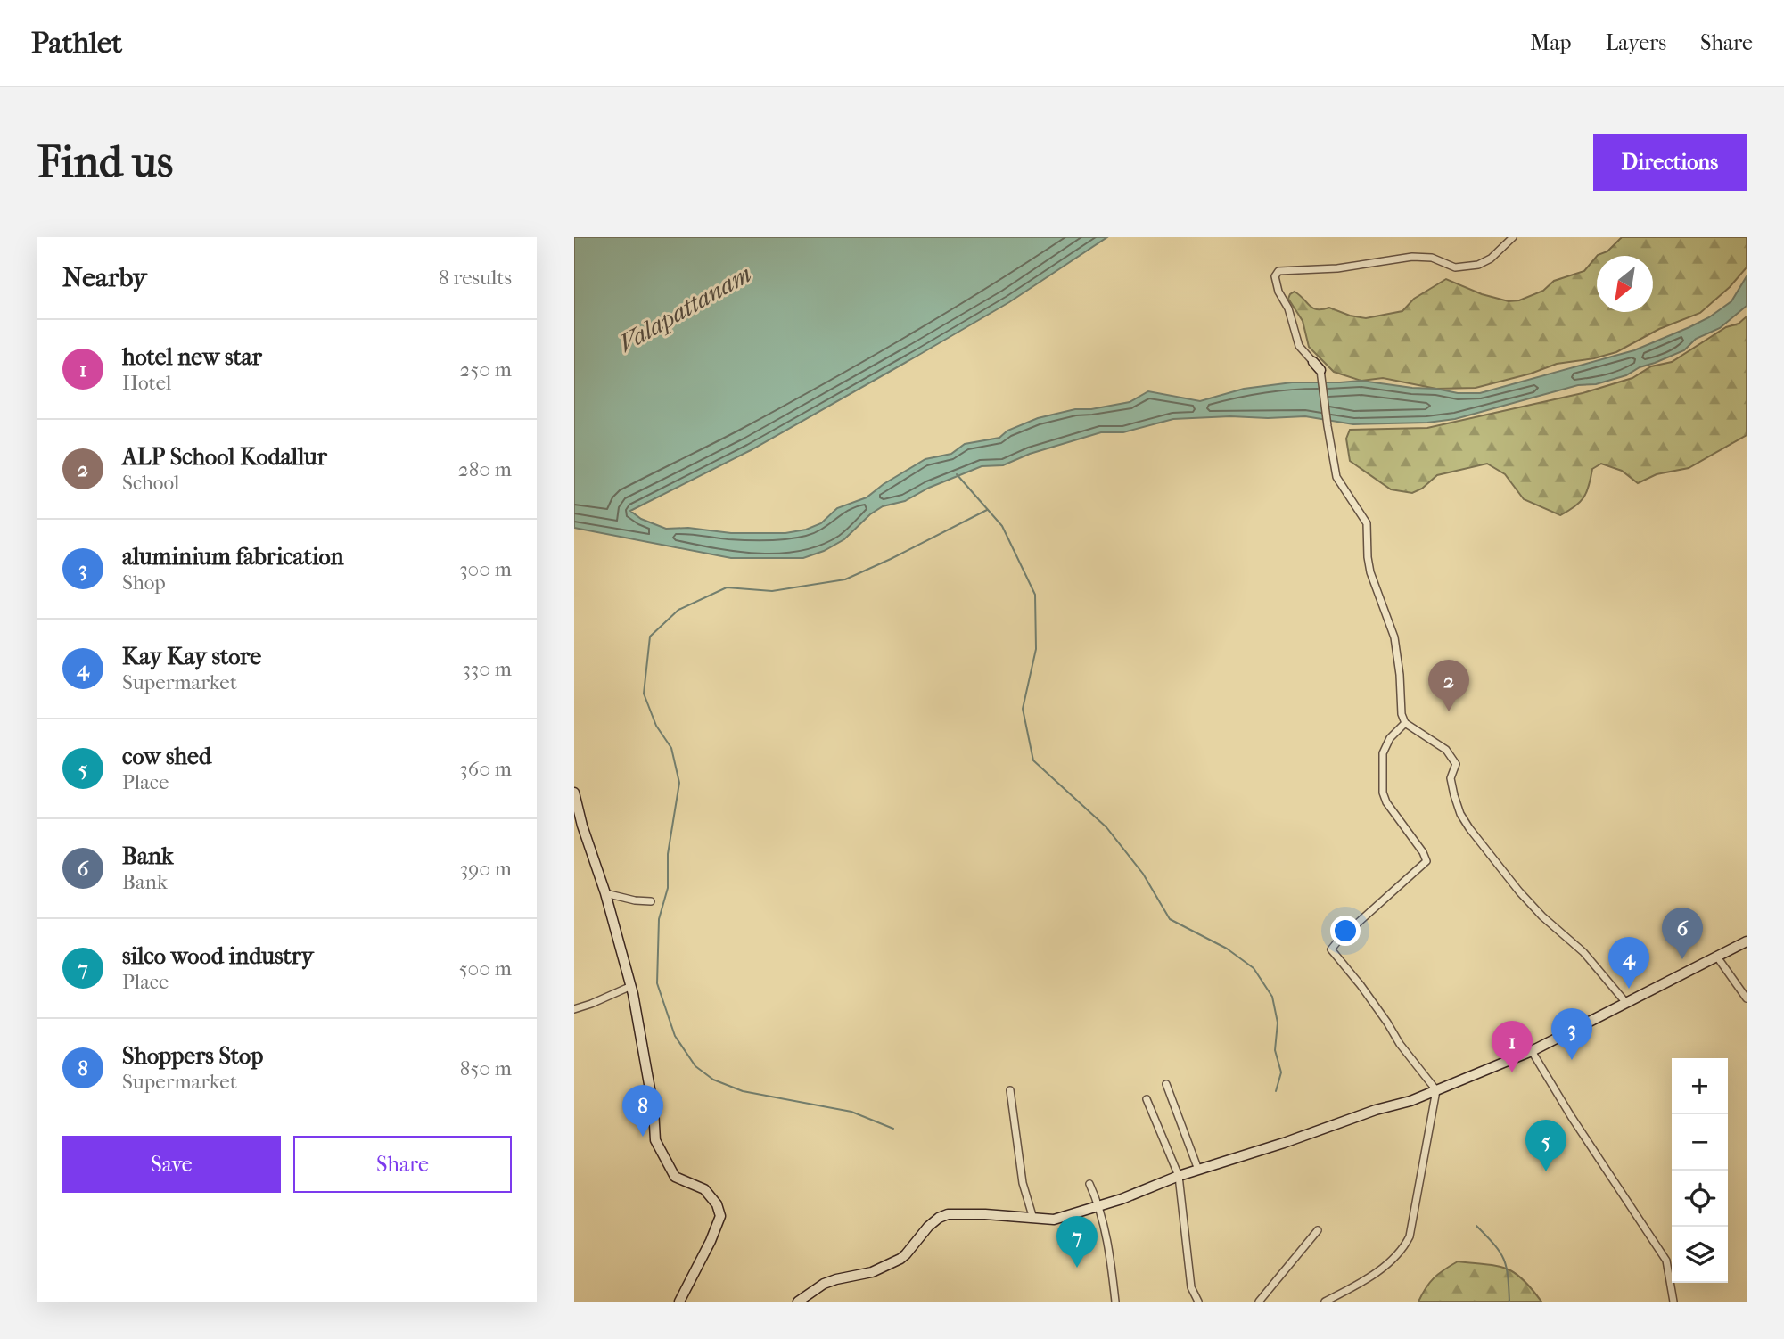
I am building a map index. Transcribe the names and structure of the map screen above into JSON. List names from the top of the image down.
{
  "water": ["Valapattanam"],
  "north": "bottom left",
  "page": {
    "header": "Pathlet",
    "nav": ["Map", "Layers", "Share"],
    "buttons": [
      "Directions",
      ["Save", "Share"]
    ],
    "title": "Find us",
    "heading": ["Nearby", "8 results"],
    "list": [
      {
        "mark": "1",
        "name": "hotel new star",
        "note": "Hotel",
        "value": "250 m"
      },
      {
        "mark": "2",
        "name": "ALP School Kodallur",
        "note": "School",
        "value": "280 m"
      },
      {
        "mark": "3",
        "name": "aluminium fabrication",
        "note": "Shop",
        "value": "300 m"
      },
      {
        "mark": "4",
        "name": "Kay Kay store",
        "note": "Supermarket",
        "value": "330 m"
      },
      {
        "mark": "5",
        "name": "cow shed",
        "note": "Place",
        "value": "360 m"
      },
      {
        "mark": "6",
        "name": "Bank",
        "note": "Bank",
        "value": "390 m"
      },
      {
        "mark": "7",
        "name": "silco wood industry",
        "note": "Place",
        "value": "500 m"
      },
      {
        "mark": "8",
        "name": "Shoppers Stop",
        "note": "Supermarket",
        "value": "850 m"
      }
    ],
    "pins": [
      "2",
      "6",
      "4",
      "3",
      "1",
      "8",
      "5",
      "7"
    ],
    "map_buttons": ["+", "−"]
  }
}
